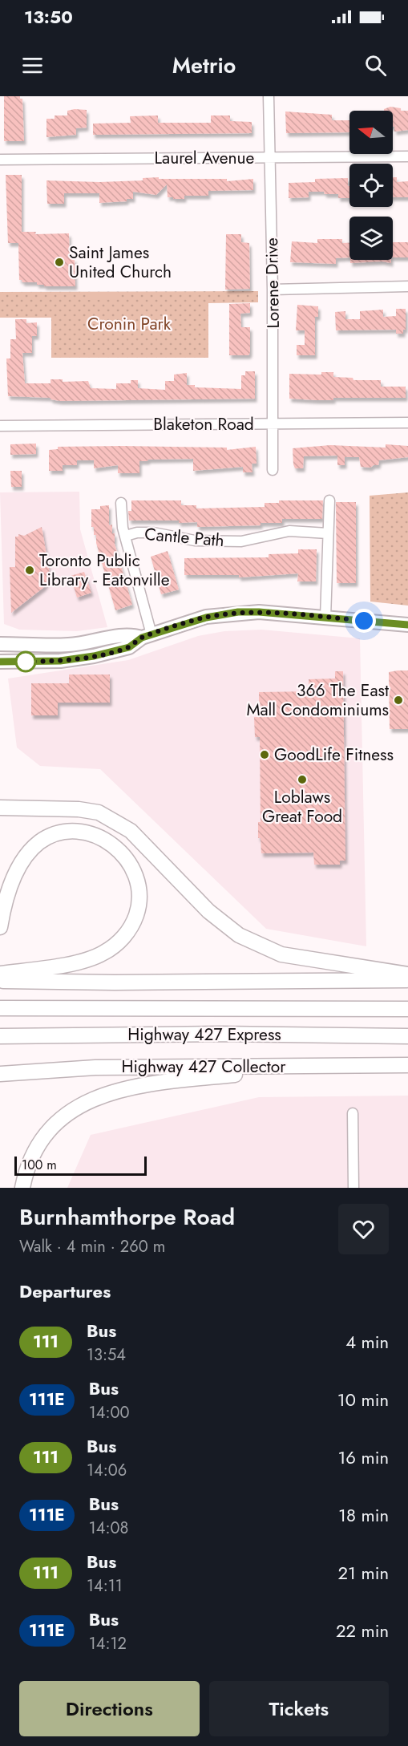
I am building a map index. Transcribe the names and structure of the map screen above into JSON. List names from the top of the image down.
{
  "streets": {
    "highway": ["Highway 427 Express", "Highway 427 Collector"],
    "street": [
      "Laurel Avenue",
      "Lorene Drive",
      "Blaketon Road",
      "Cantle Path"
    ]
  },
  "crossings": [
    ["Laurel Avenue", "Lorene Drive"],
    ["Lorene Drive", "Blaketon Road"]
  ],
  "parks": ["Cronin Park"],
  "places": [
    "Saint James United Church",
    "Toronto Public Library - Eatonville",
    "366 The East Mall Condominiums",
    "GoodLife Fitness",
    "Loblaws Great Food"
  ],
  "lines": ["bus line 111"],
  "scale_bar": "100 m",
  "north": "left",
  "page": {
    "status": "13:50",
    "header": "Metrio",
    "scale": "100 m",
    "heading": [
      ["Burnhamthorpe Road", "Walk · 4 min · 260 m"],
      "Departures"
    ],
    "list": [
      {
        "mark": "111",
        "name": "Bus",
        "note": "13:54",
        "value": "4 min"
      },
      {
        "mark": "111E",
        "name": "Bus",
        "note": "14:00",
        "value": "10 min"
      },
      {
        "mark": "111",
        "name": "Bus",
        "note": "14:06",
        "value": "16 min"
      },
      {
        "mark": "111E",
        "name": "Bus",
        "note": "14:08",
        "value": "18 min"
      },
      {
        "mark": "111",
        "name": "Bus",
        "note": "14:11",
        "value": "21 min"
      },
      {
        "mark": "111E",
        "name": "Bus",
        "note": "14:12",
        "value": "22 min"
      }
    ],
    "buttons": ["Directions", "Tickets"]
  }
}
